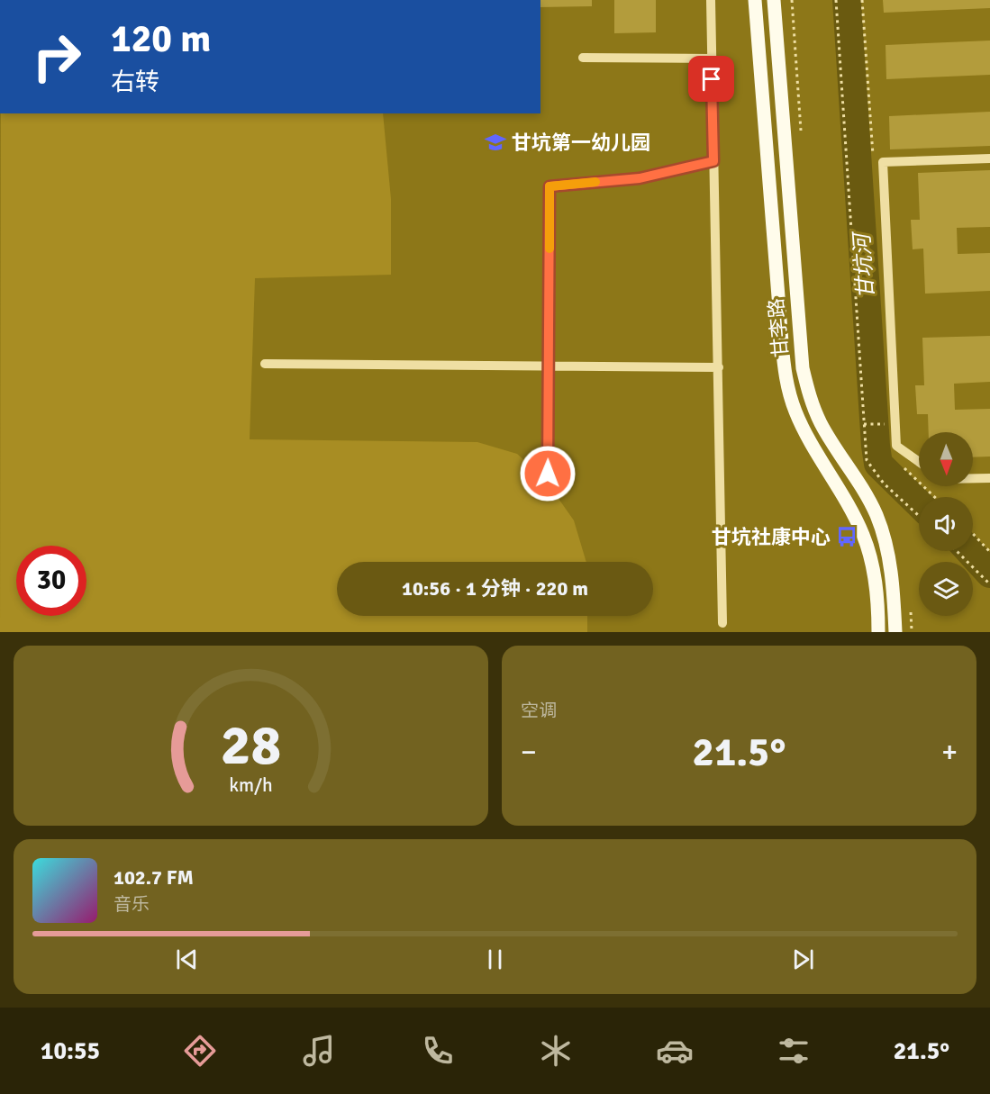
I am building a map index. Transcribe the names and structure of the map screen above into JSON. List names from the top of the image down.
{
  "streets": {
    "main road": ["甘李路"]
  },
  "water": ["甘坑河"],
  "places": {
    "school or university": ["甘坑第一幼儿园"],
    "bus stop": ["甘坑社康中心"]
  },
  "north": "bottom",
  "page": {
    "turn": ["120 m", "右转"],
    "limit": "30",
    "trip": "10:56 · 1 分钟 · 220 m",
    "tile": "空调",
    "heat": ["−", "21.5°", "+"],
    "song": ["102.7 FM", "音乐"],
    "tabs": ["10:55", "21.5°"],
    "gauge": ["28", "km/h"]
  }
}
